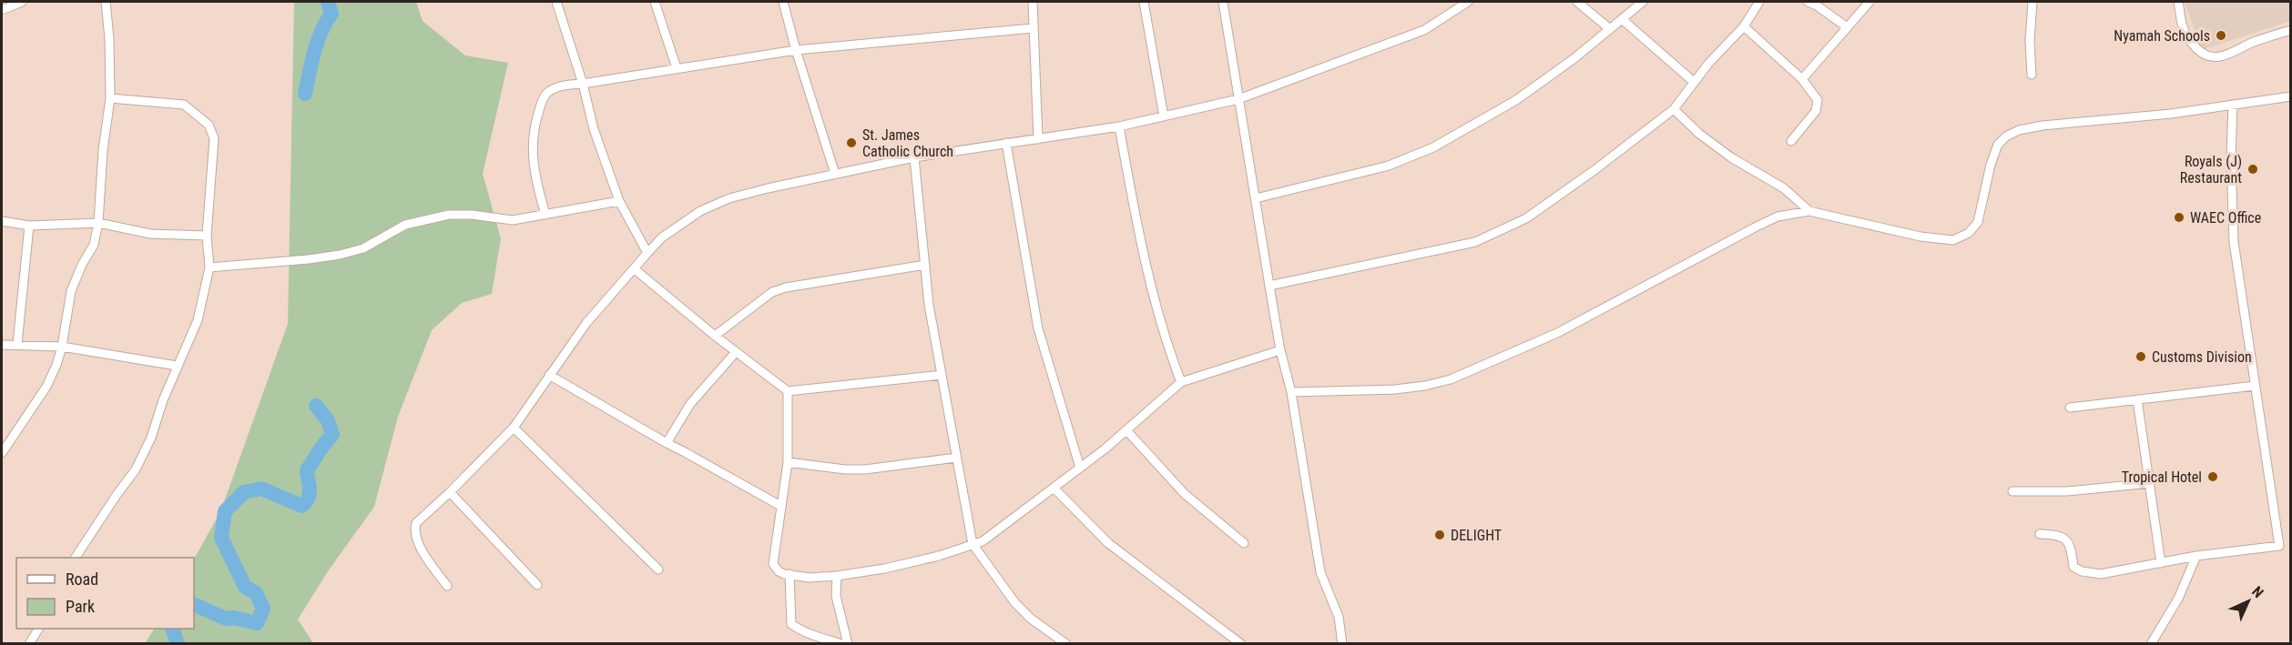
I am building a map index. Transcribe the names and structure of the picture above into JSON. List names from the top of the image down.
{
  "places": [
    "Nyamah Schools",
    "St. James Catholic Church",
    "Royals (J) Restaurant",
    "WAEC Office",
    "Customs Division",
    "Tropical Hotel",
    "DELIGHT"
  ],
  "legend": ["Road", "Park"],
  "north": "top right"
}
